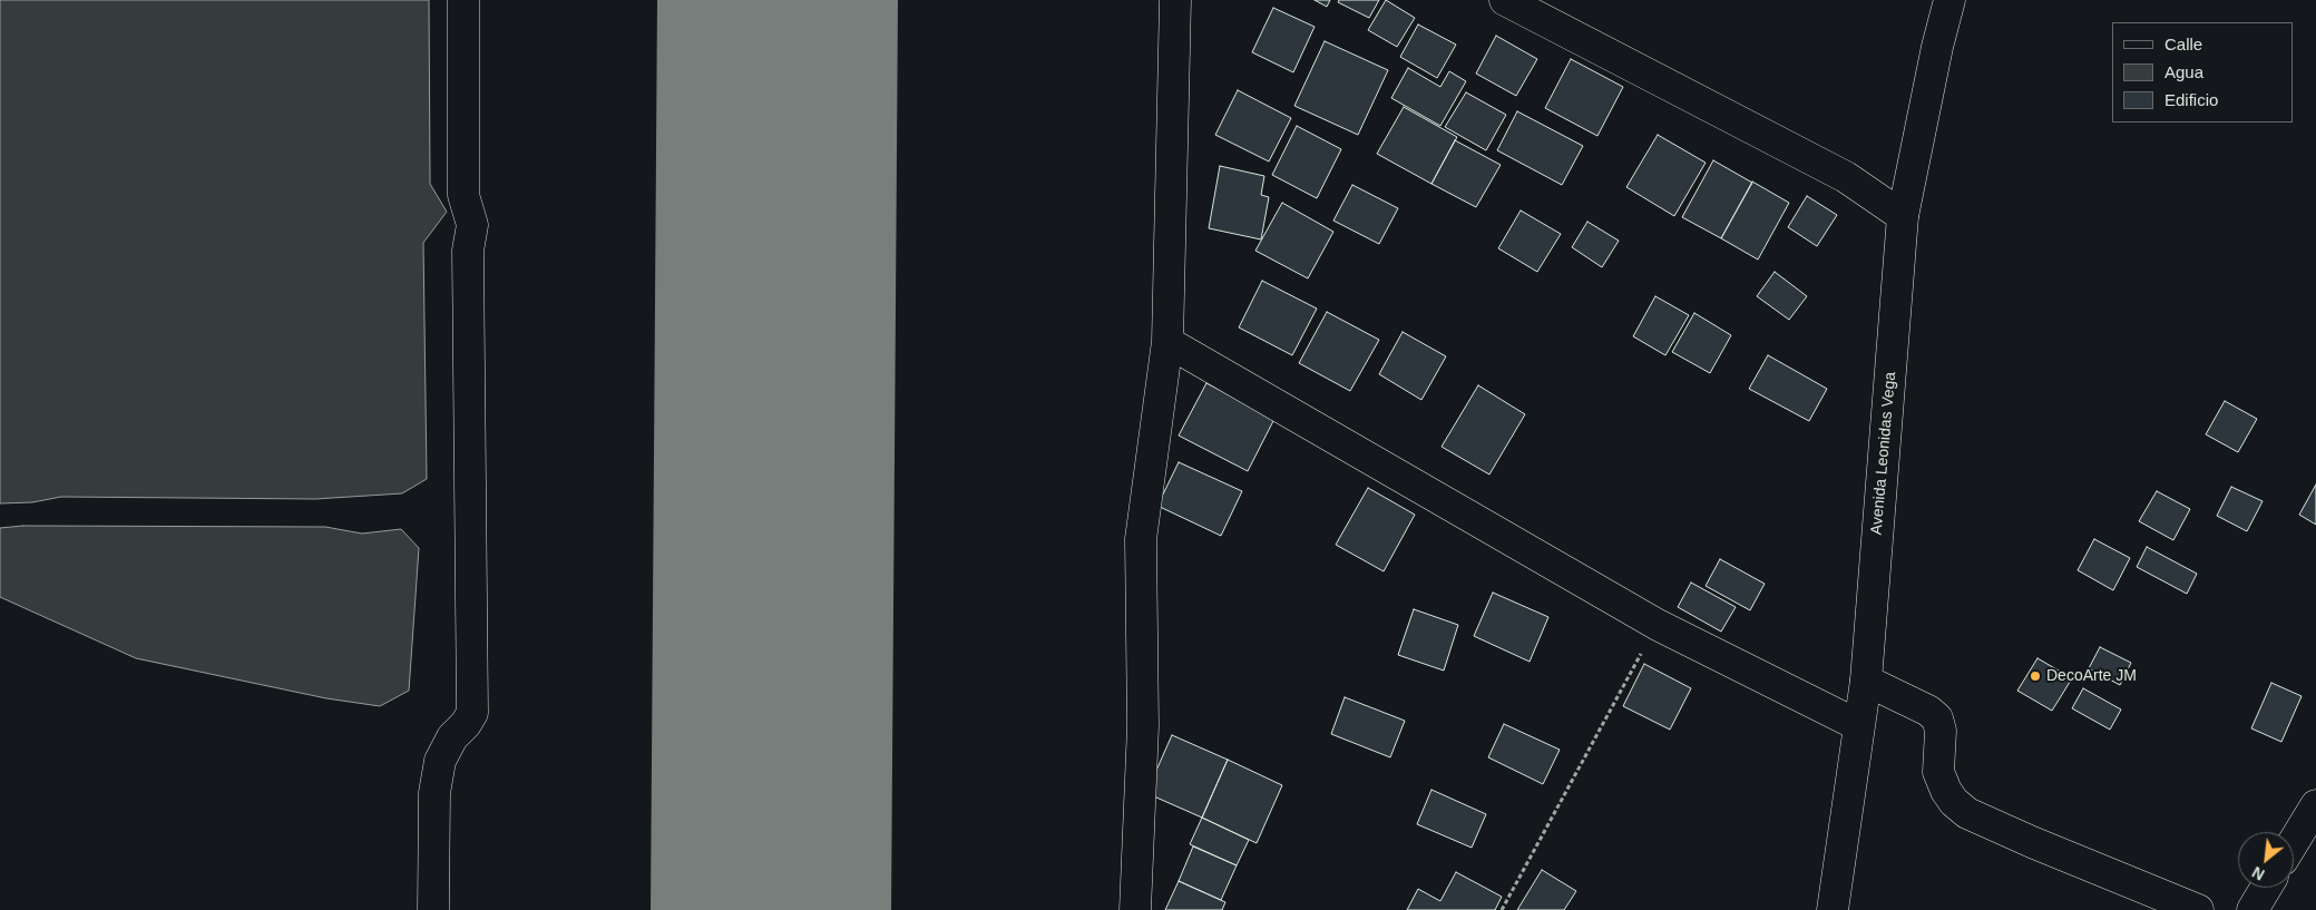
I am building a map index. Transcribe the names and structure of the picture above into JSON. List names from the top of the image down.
{
  "streets": {
    "main road": ["Avenida Leonidas Vega"]
  },
  "places": ["DecoArte JM"],
  "legend": ["Calle", "Agua", "Edificio"],
  "north": "bottom left"
}
